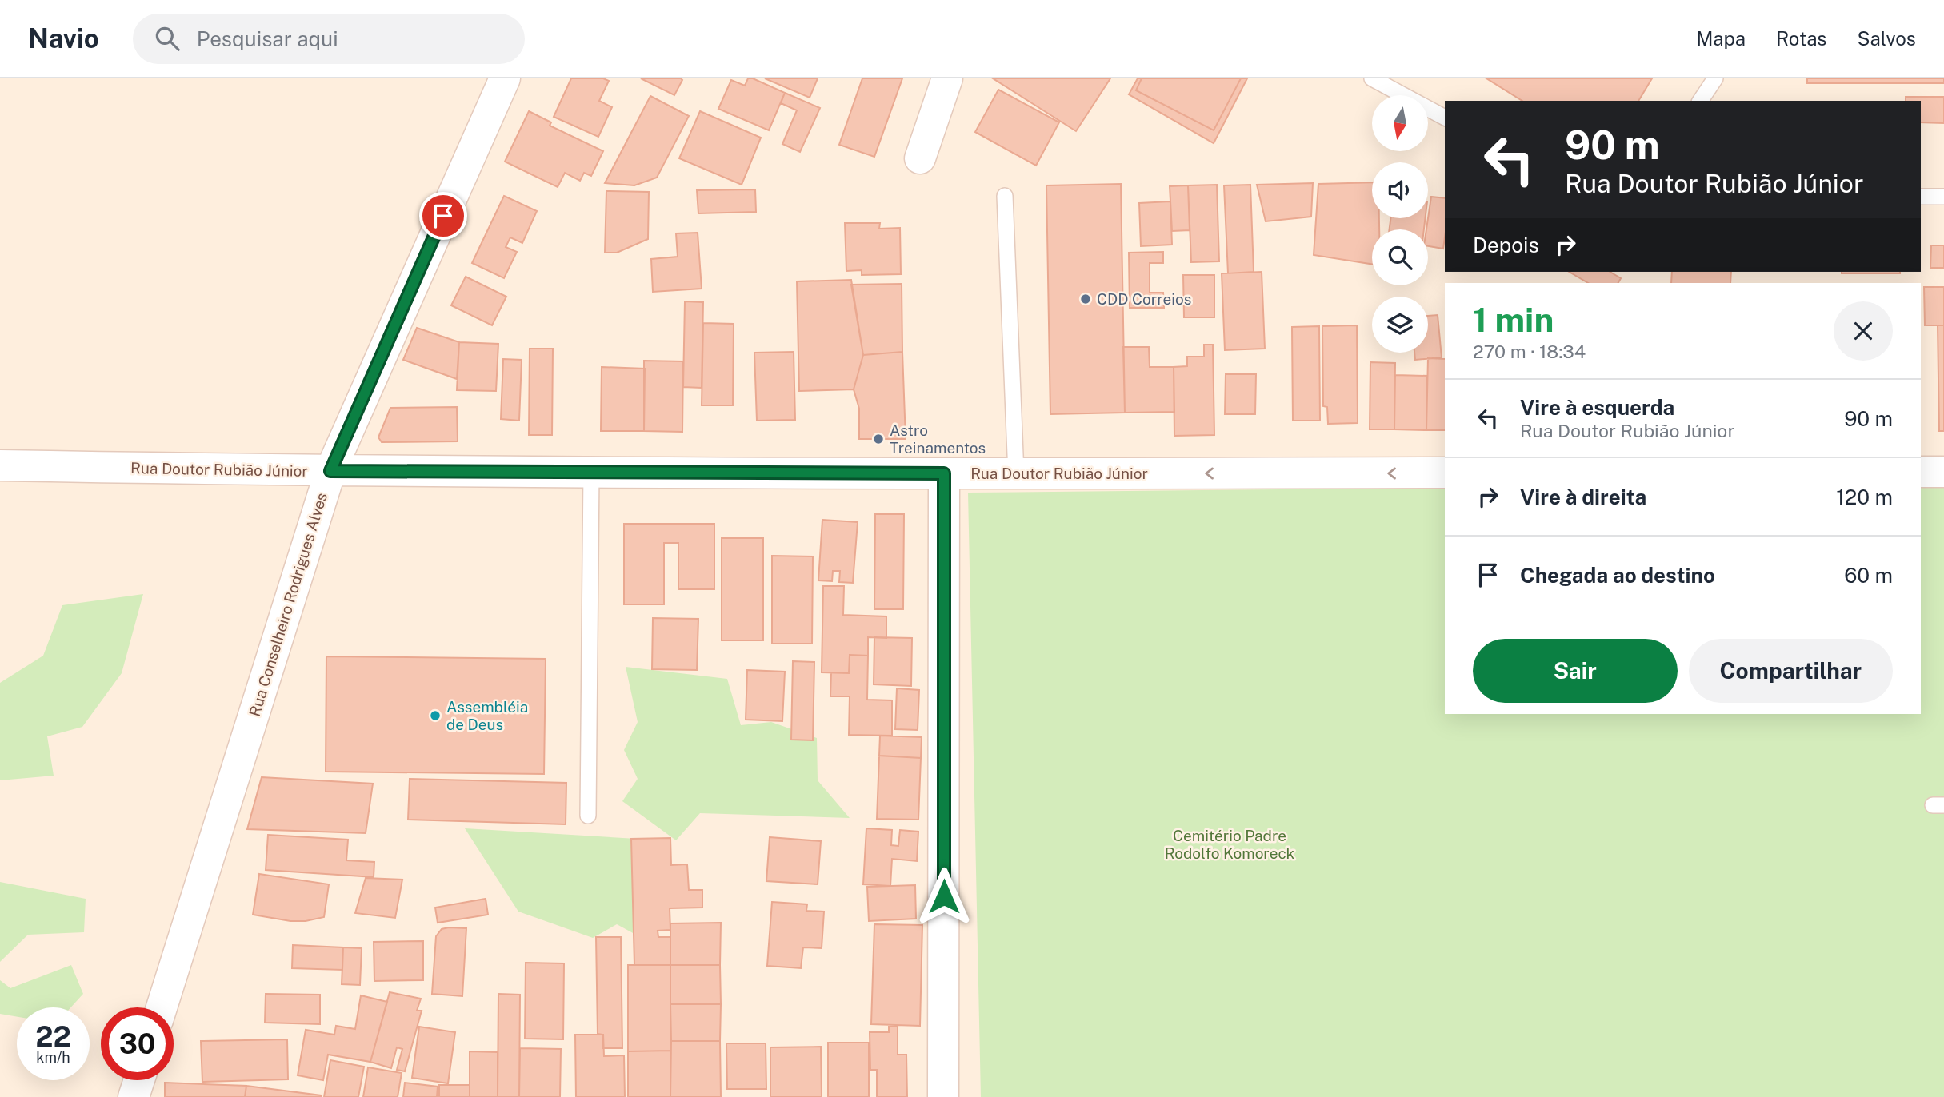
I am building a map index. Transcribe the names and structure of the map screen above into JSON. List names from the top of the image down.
{
  "streets": {
    "street": ["Rua Doutor Rubião Júnior", "Rua Conselheiro Rodrigues Alves"]
  },
  "crossings": [
    ["Rua Doutor Rubião Júnior", "Rua Conselheiro Rodrigues Alves"]
  ],
  "parks": ["Cemitério Padre Rodolfo Komoreck"],
  "places": ["CDD Correios", "Astro Treinamentos", "Assembléia de Deus"],
  "north": "bottom",
  "page": {
    "header": "Navio",
    "search": "Pesquisar aqui",
    "nav": ["Mapa", "Rotas", "Salvos"],
    "turn": ["90 m", "Rua Doutor Rubião Júnior"],
    "then": "Depois",
    "heading": ["1 min", "270 m · 18:34"],
    "list": [
      {
        "name": "Vire à esquerda",
        "note": "Rua Doutor Rubião Júnior",
        "value": "90 m"
      },
      {
        "name": "Vire à direita",
        "value": "120 m"
      },
      {
        "name": "Chegada ao destino",
        "value": "60 m"
      }
    ],
    "buttons": ["Sair", "Compartilhar"],
    "speed": "22 km/h",
    "limit": "30"
  }
}
